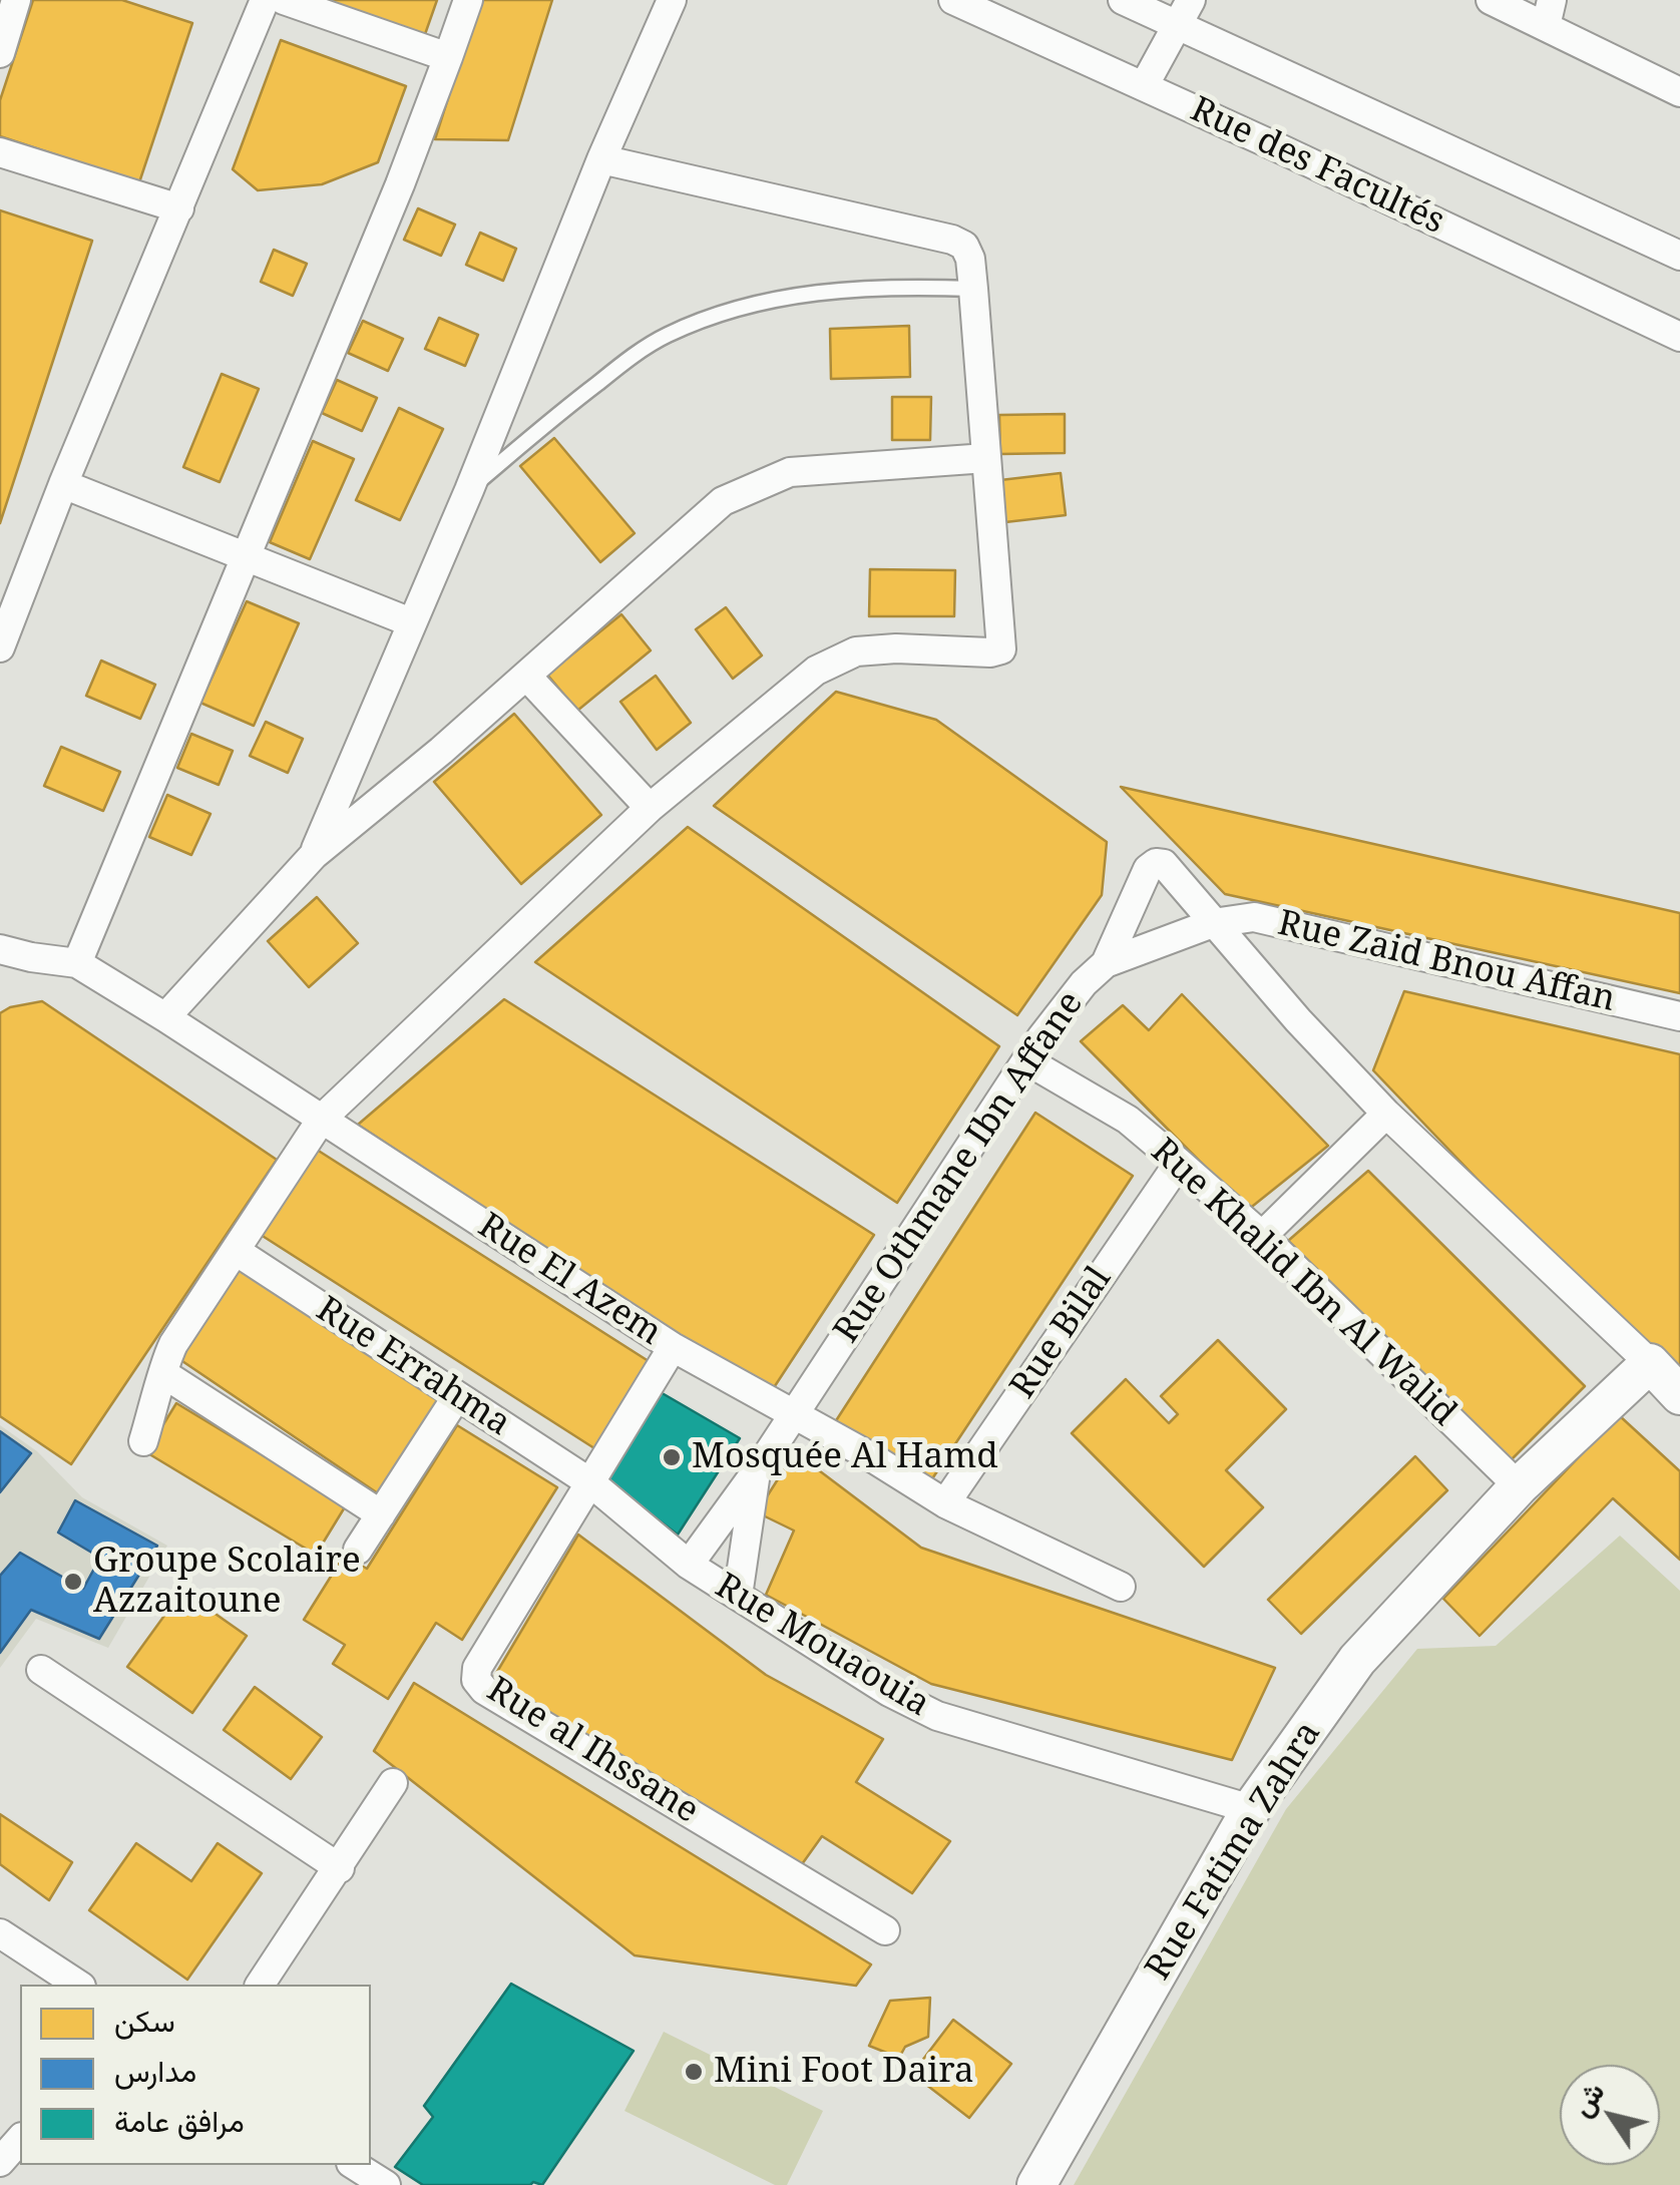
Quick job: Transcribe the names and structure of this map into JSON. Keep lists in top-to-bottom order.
{
  "streets": {
    "street": [
      "Rue des Facultés",
      "Rue Zaid Bnou Affan",
      "Rue Othmane Ibn Affane",
      "Rue El Azem",
      "Rue Khalid Ibn Al Walid",
      "Rue Bilal",
      "Rue Errahma",
      "Rue Mouaouia",
      "Rue al Ihssane",
      "Rue Fatima Zahra"
    ]
  },
  "crossings": [
    ["Rue Zaid Bnou Affan", "Rue Othmane Ibn Affane"],
    ["Rue Othmane Ibn Affane", "Rue El Azem"],
    ["Rue Othmane Ibn Affane", "Rue Khalid Ibn Al Walid"],
    ["Rue Othmane Ibn Affane", "Rue Mouaouia"],
    ["Rue El Azem", "Rue Bilal"],
    ["Rue El Azem", "Rue al Ihssane"],
    ["Rue Khalid Ibn Al Walid", "Rue Bilal"],
    ["Rue Khalid Ibn Al Walid", "Rue Fatima Zahra"],
    ["Rue Errahma", "Rue Mouaouia"],
    ["Rue Errahma", "Rue al Ihssane"],
    ["Rue Mouaouia", "Rue al Ihssane"],
    ["Rue Mouaouia", "Rue Fatima Zahra"]
  ],
  "places": ["Mosquée Al Hamd", "Groupe Scolaire Azzaitoune", "Mini Foot Daira"],
  "legend": ["سكن", "مدارس", "مرافق عامة"],
  "north": "top left"
}
